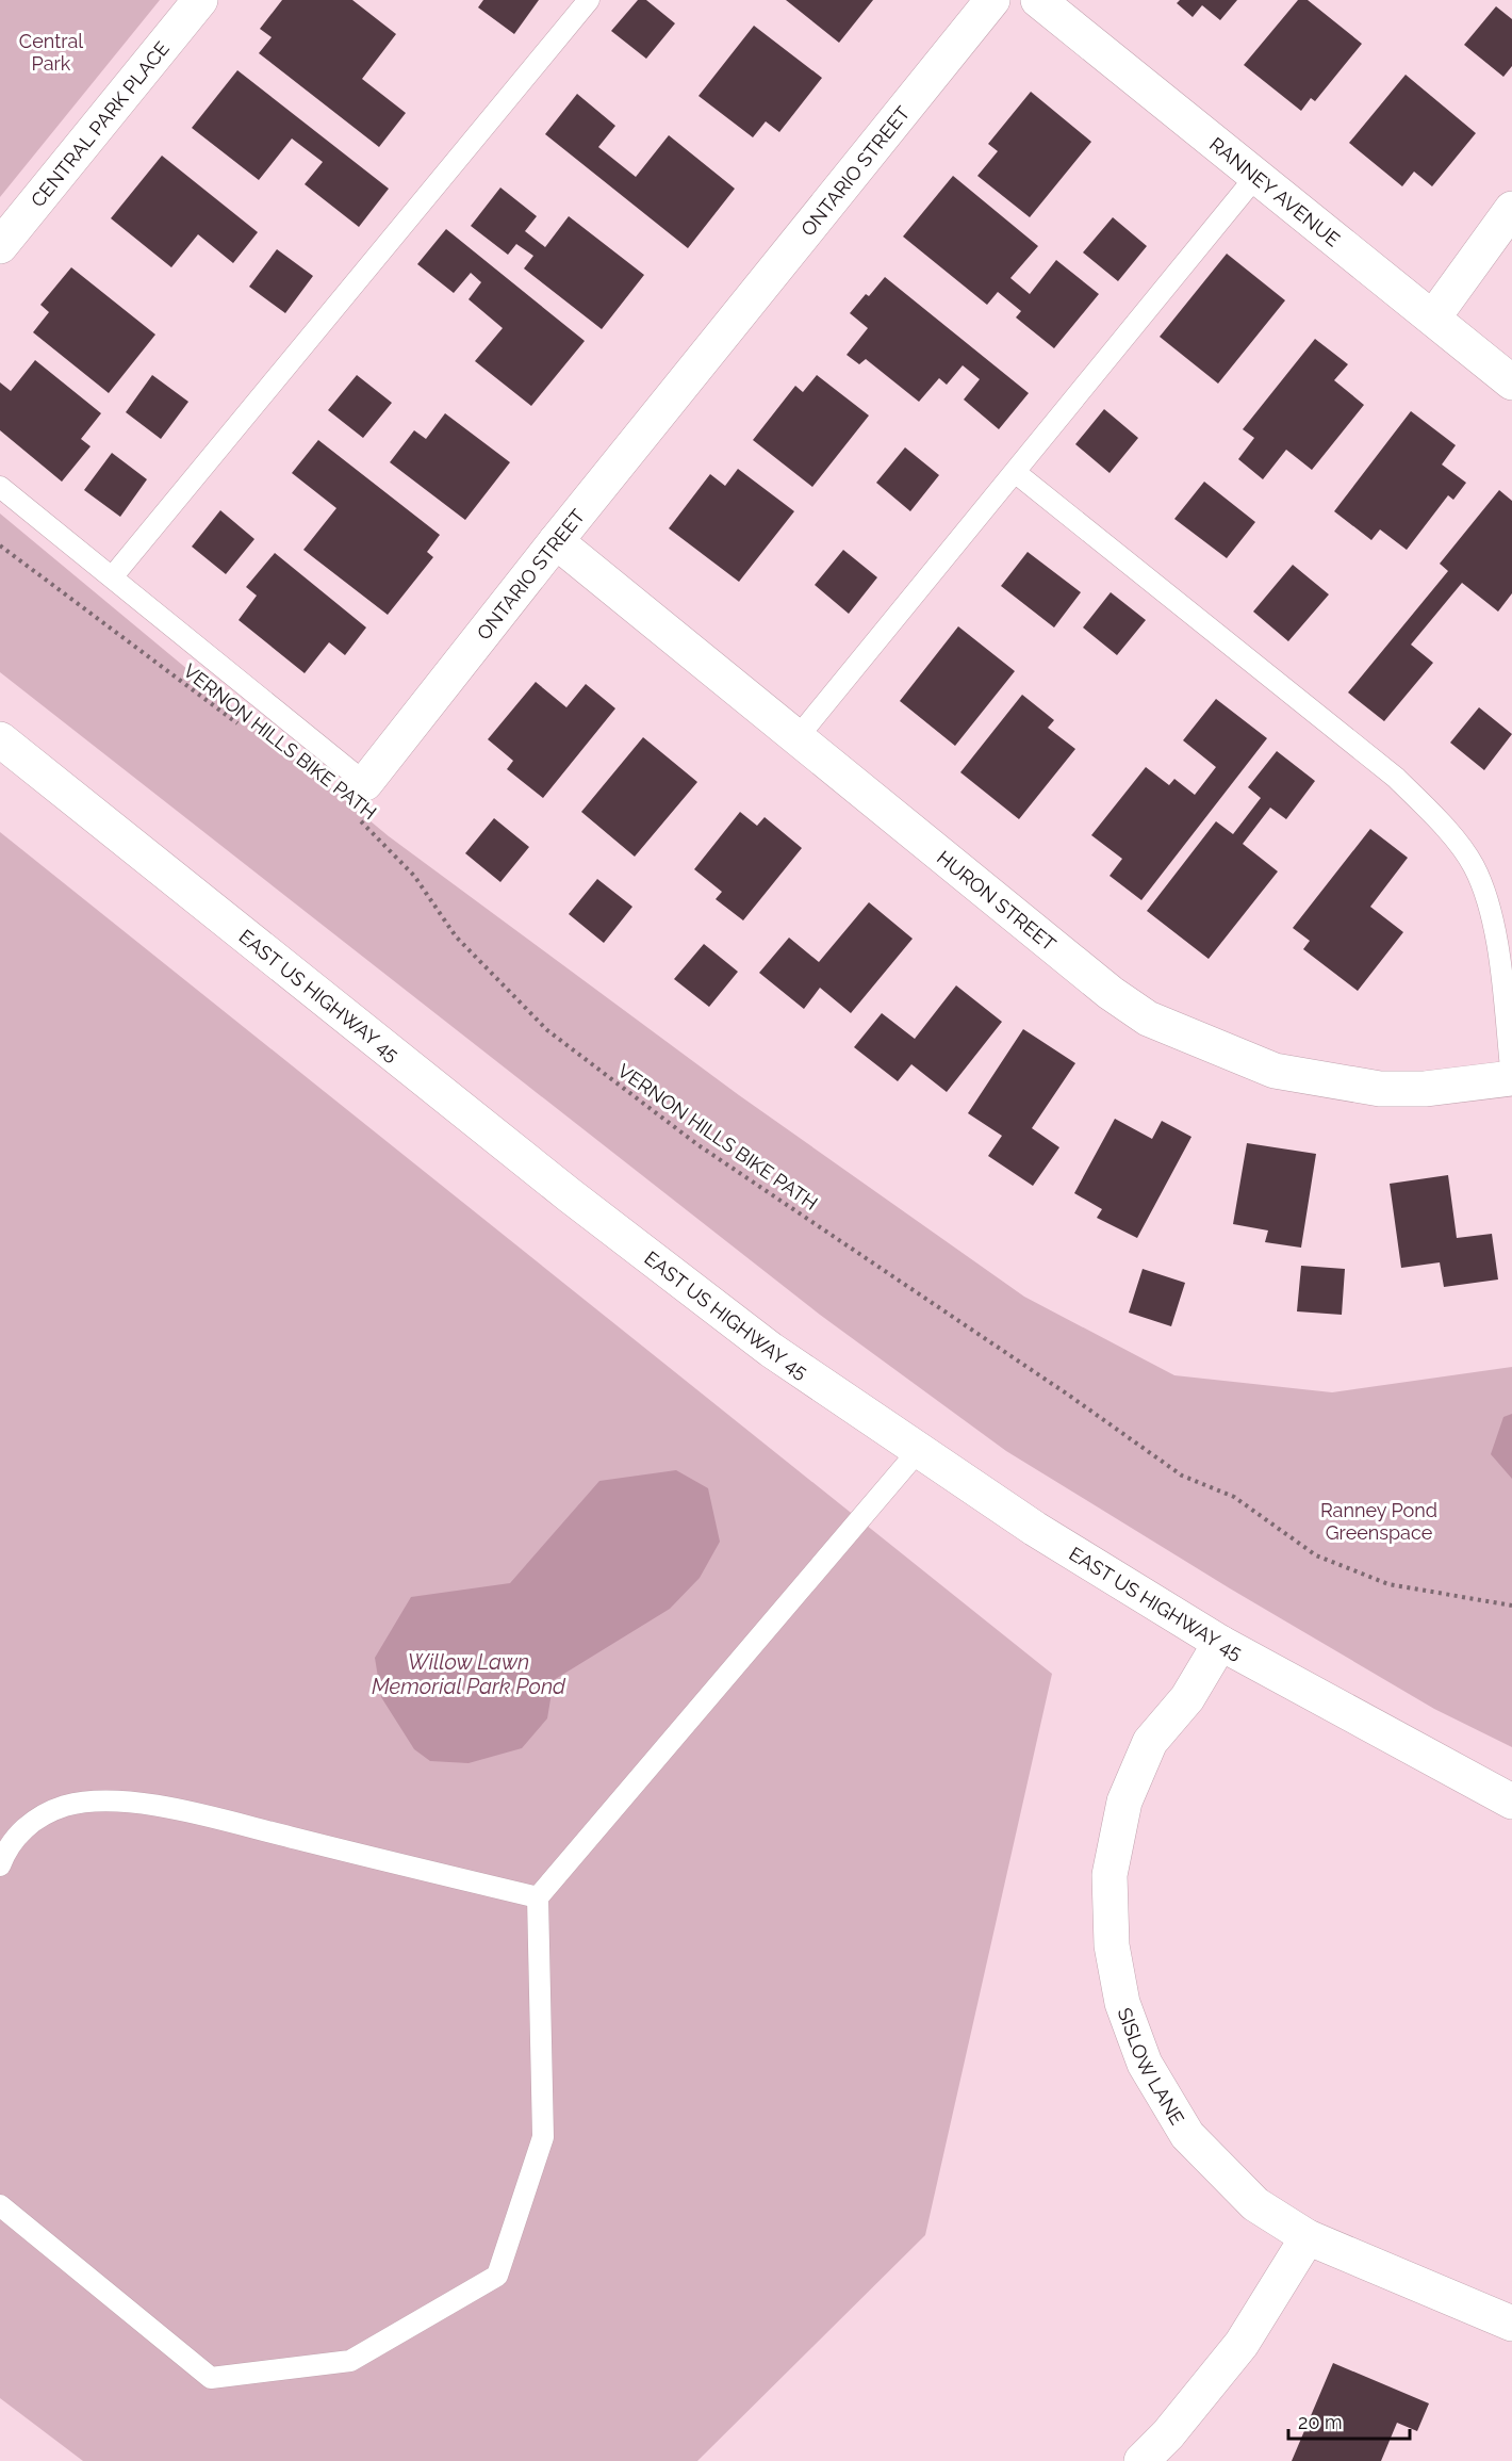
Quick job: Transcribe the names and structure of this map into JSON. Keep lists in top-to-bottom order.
{
  "streets": {
    "street": [
      "CENTRAL PARK PLACE",
      "ONTARIO STREET",
      "RANNEY AVENUE",
      "HURON STREET",
      "EAST US HIGHWAY 45",
      "SISLOW LANE"
    ],
    "path": ["VERNON HILLS BIKE PATH"]
  },
  "crossings": [
    ["ONTARIO STREET", "HURON STREET"],
    ["EAST US HIGHWAY 45", "SISLOW LANE"]
  ],
  "water": ["Willow Lawn Memorial Park Pond"],
  "parks": ["Central Park", "Ranney Pond Greenspace"],
  "scale_bar": "20 m"
}
